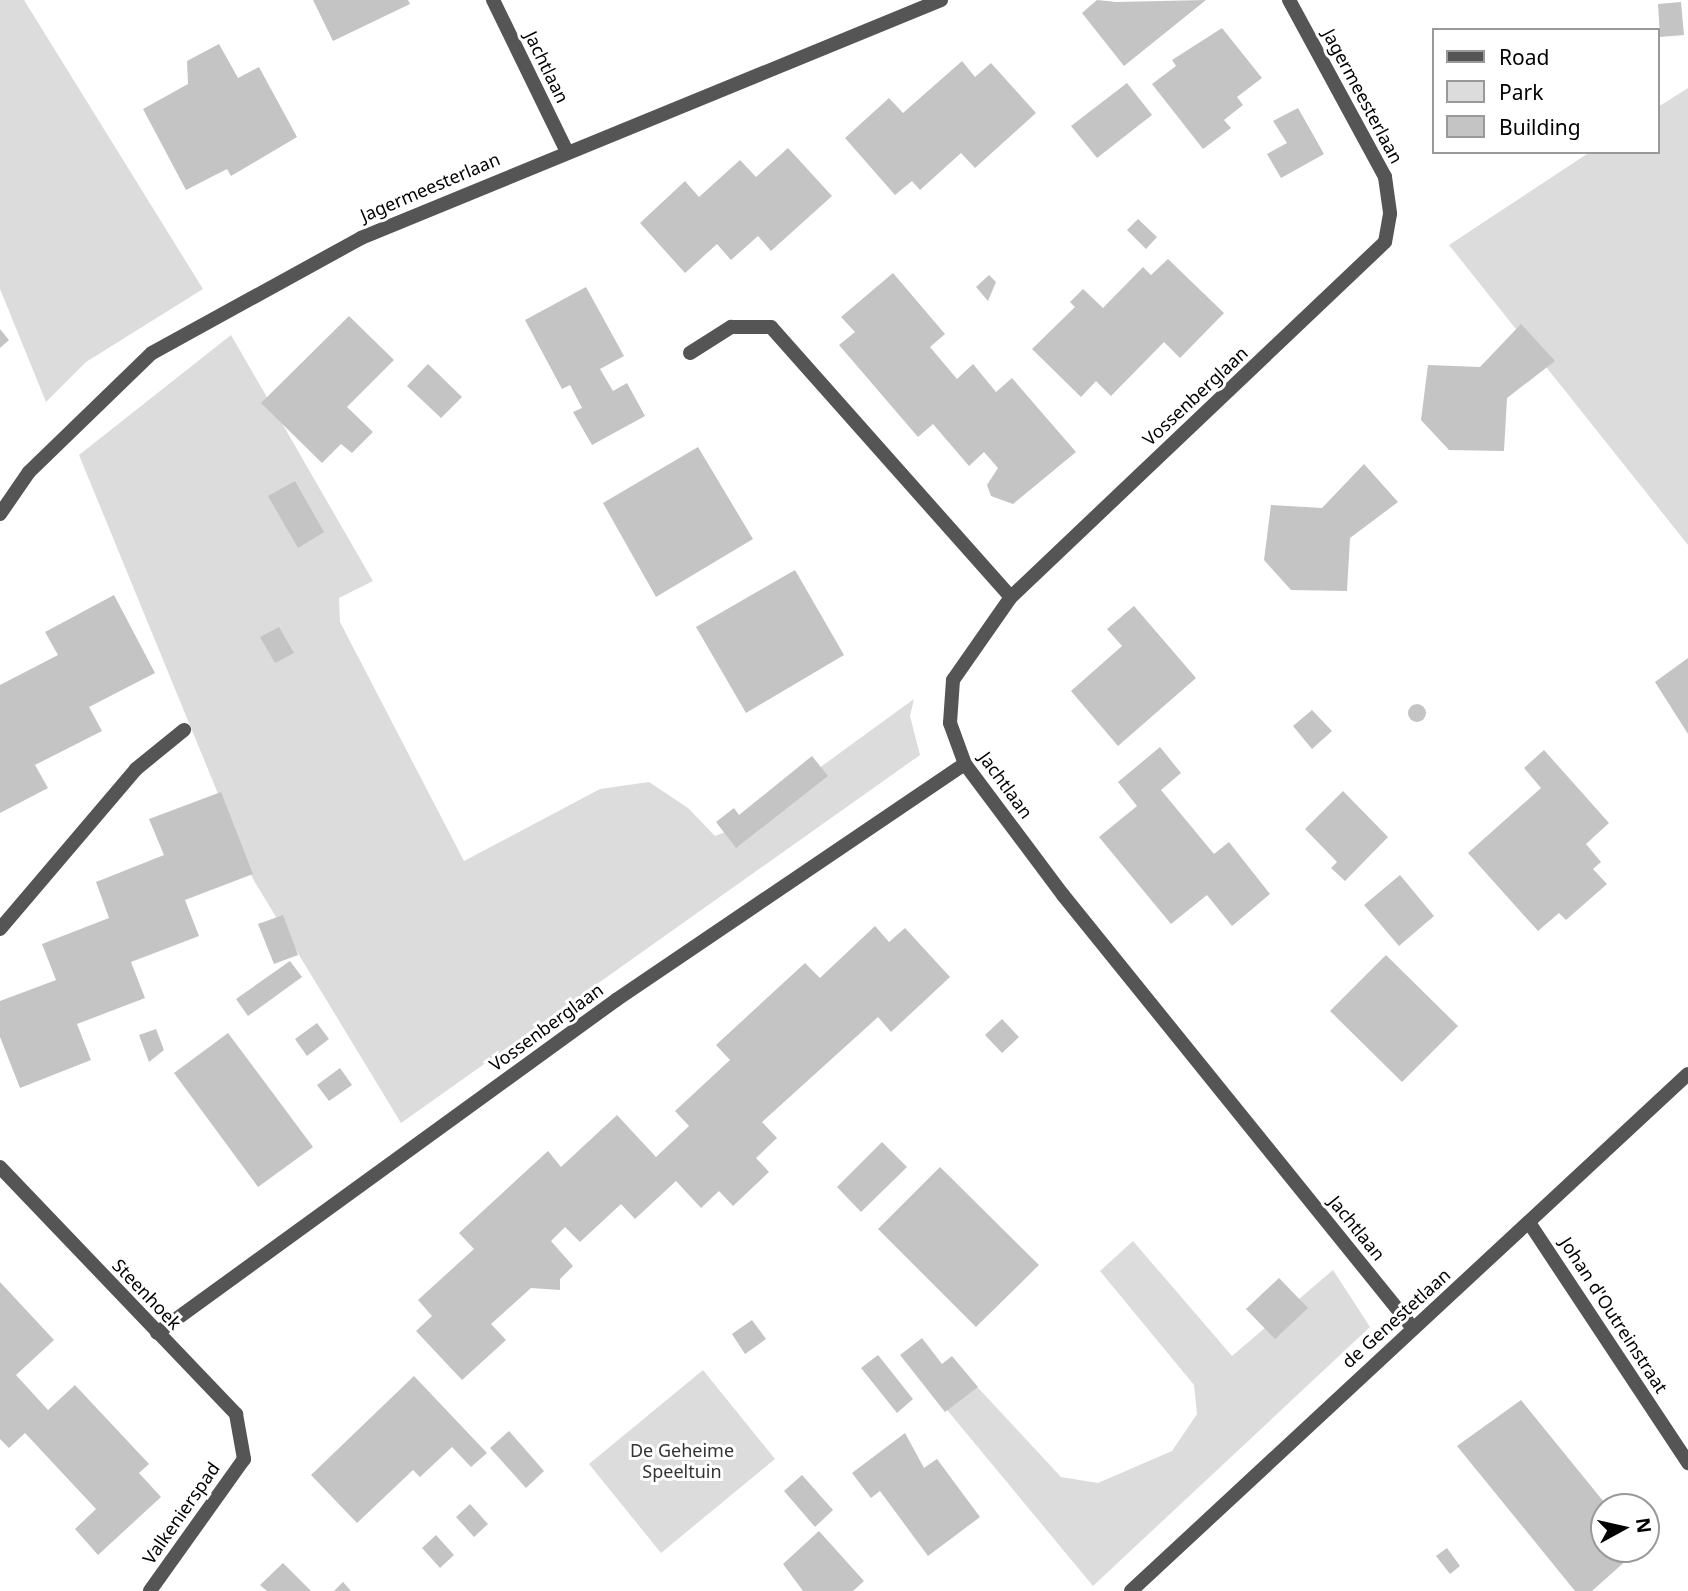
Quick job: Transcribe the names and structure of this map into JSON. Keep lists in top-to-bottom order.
{
  "streets": {
    "street": [
      "Jachtlaan",
      "Jagermeesterlaan",
      "Vossenberglaan",
      "Steenhoek",
      "Johan d'Outreinstraat",
      "de Genestetlaan",
      "Valkenierspad"
    ]
  },
  "crossings": [
    ["Jachtlaan", "Jagermeesterlaan"],
    ["Jachtlaan", "Vossenberglaan"],
    ["Jachtlaan", "de Genestetlaan"],
    ["Jagermeesterlaan", "Vossenberglaan"],
    ["Vossenberglaan", "Steenhoek"],
    ["Steenhoek", "Valkenierspad"],
    ["Johan d'Outreinstraat", "de Genestetlaan"]
  ],
  "parks": ["De Geheime Speeltuin"],
  "legend": ["Road", "Park", "Building"],
  "north": "right"
}
